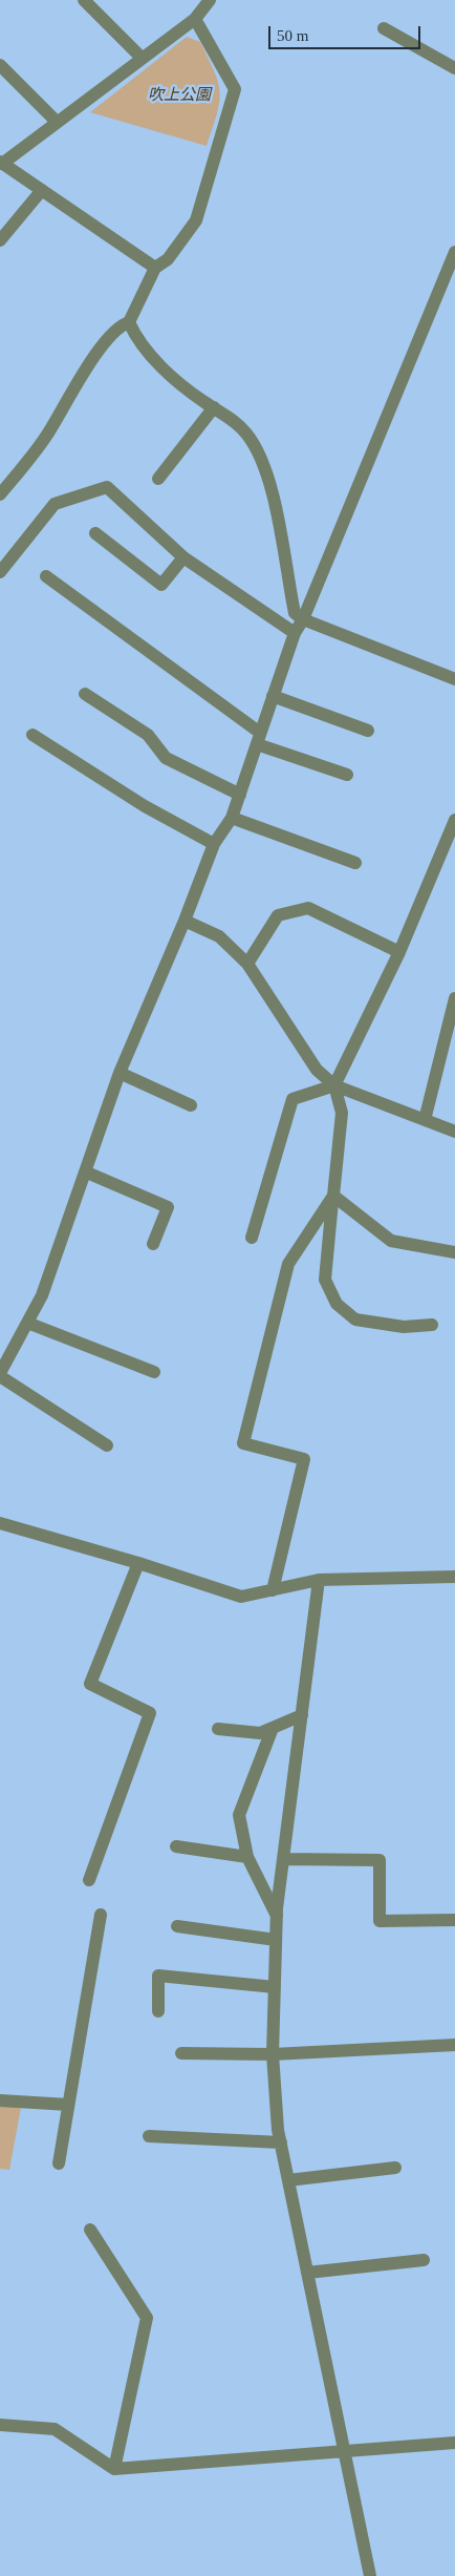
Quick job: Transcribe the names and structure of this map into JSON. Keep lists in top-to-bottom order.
{
  "parks": ["吹上公園"],
  "scale_bar": "50 m"
}
